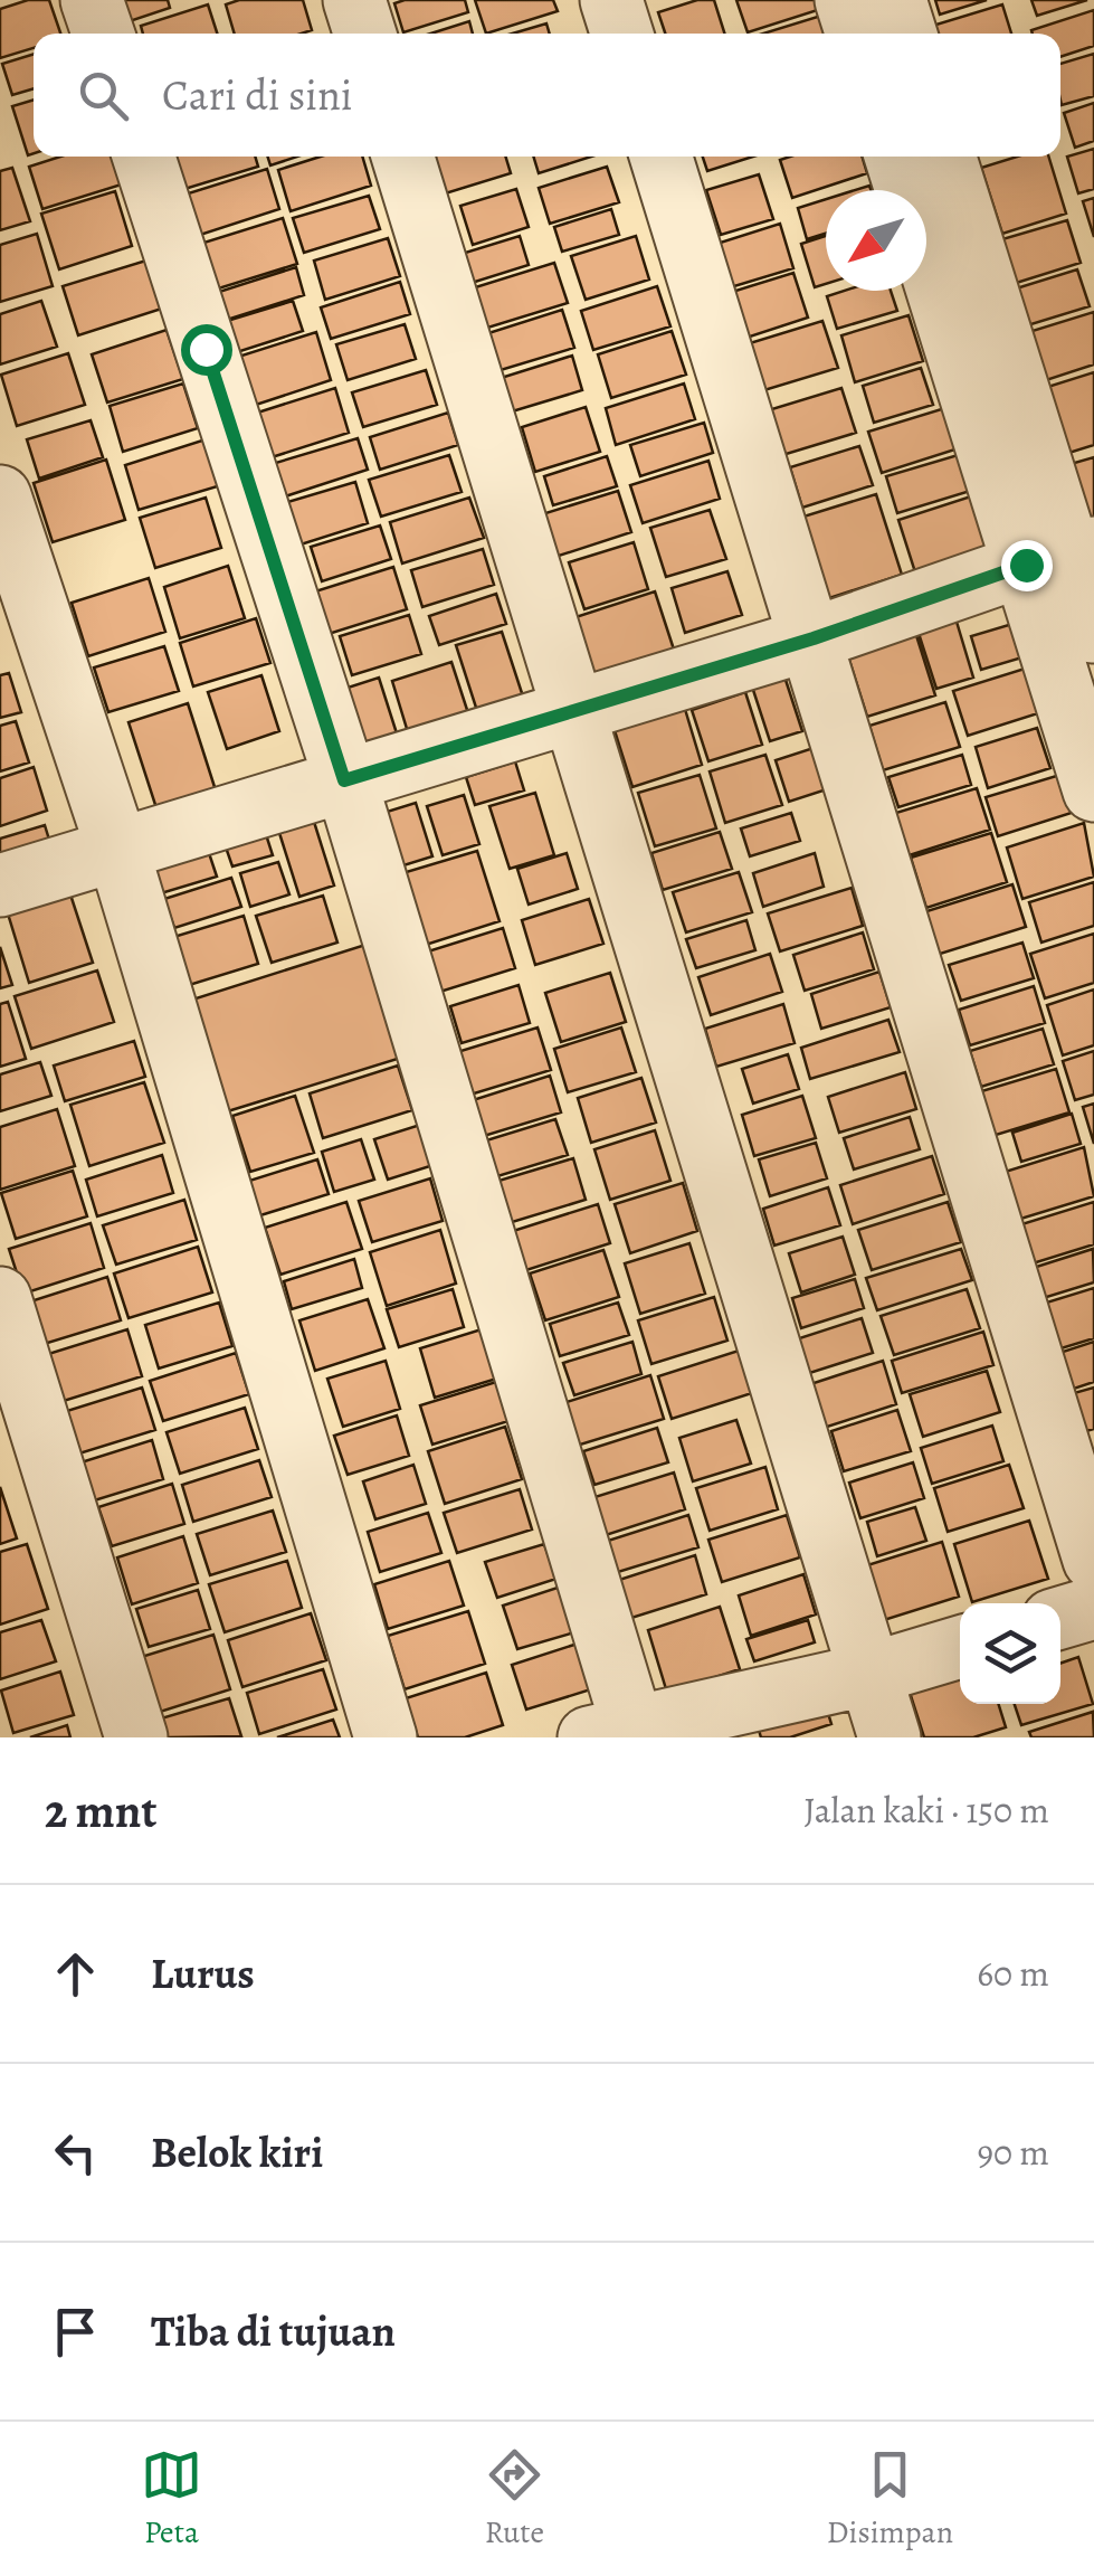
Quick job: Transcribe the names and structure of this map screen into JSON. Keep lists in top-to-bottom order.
{
  "north": "bottom left",
  "page": {
    "search": "Cari di sini",
    "heading": ["2 mnt", "Jalan kaki · 150 m"],
    "list": [
      ["Lurus", "60 m"],
      ["Belok kiri", "90 m"],
      "Tiba di tujuan"
    ],
    "nav": ["Peta", "Rute", "Disimpan"]
  }
}
